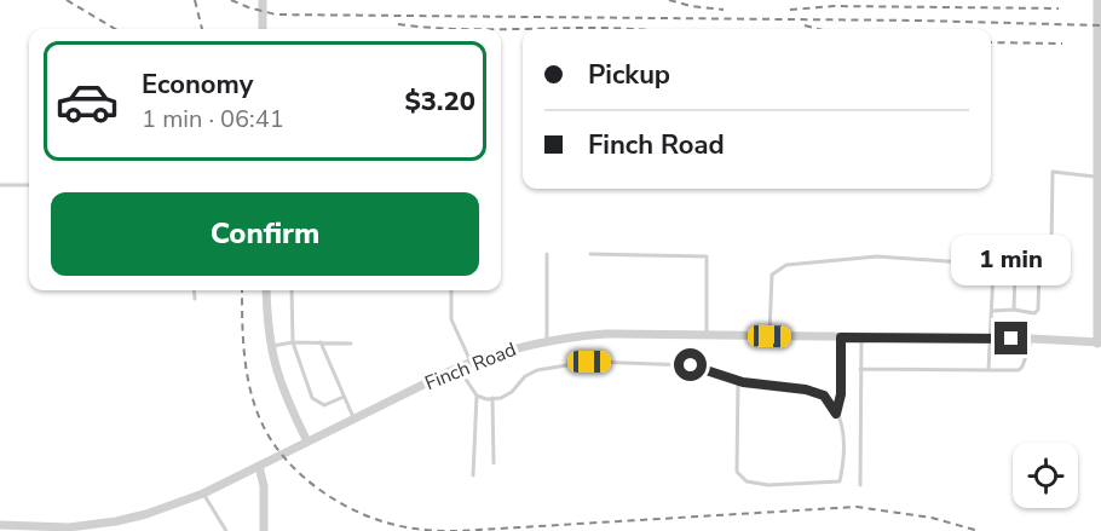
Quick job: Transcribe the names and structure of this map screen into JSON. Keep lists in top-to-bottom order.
{
  "streets": {
    "street": ["Finch Road"]
  },
  "page": {
    "banner": ["Pickup", "Finch Road"],
    "list": [
      {
        "name": "Economy",
        "note": "1 min · 06:41",
        "value": "$3.20"
      }
    ],
    "buttons": "Confirm",
    "bubble": "1 min"
  }
}
